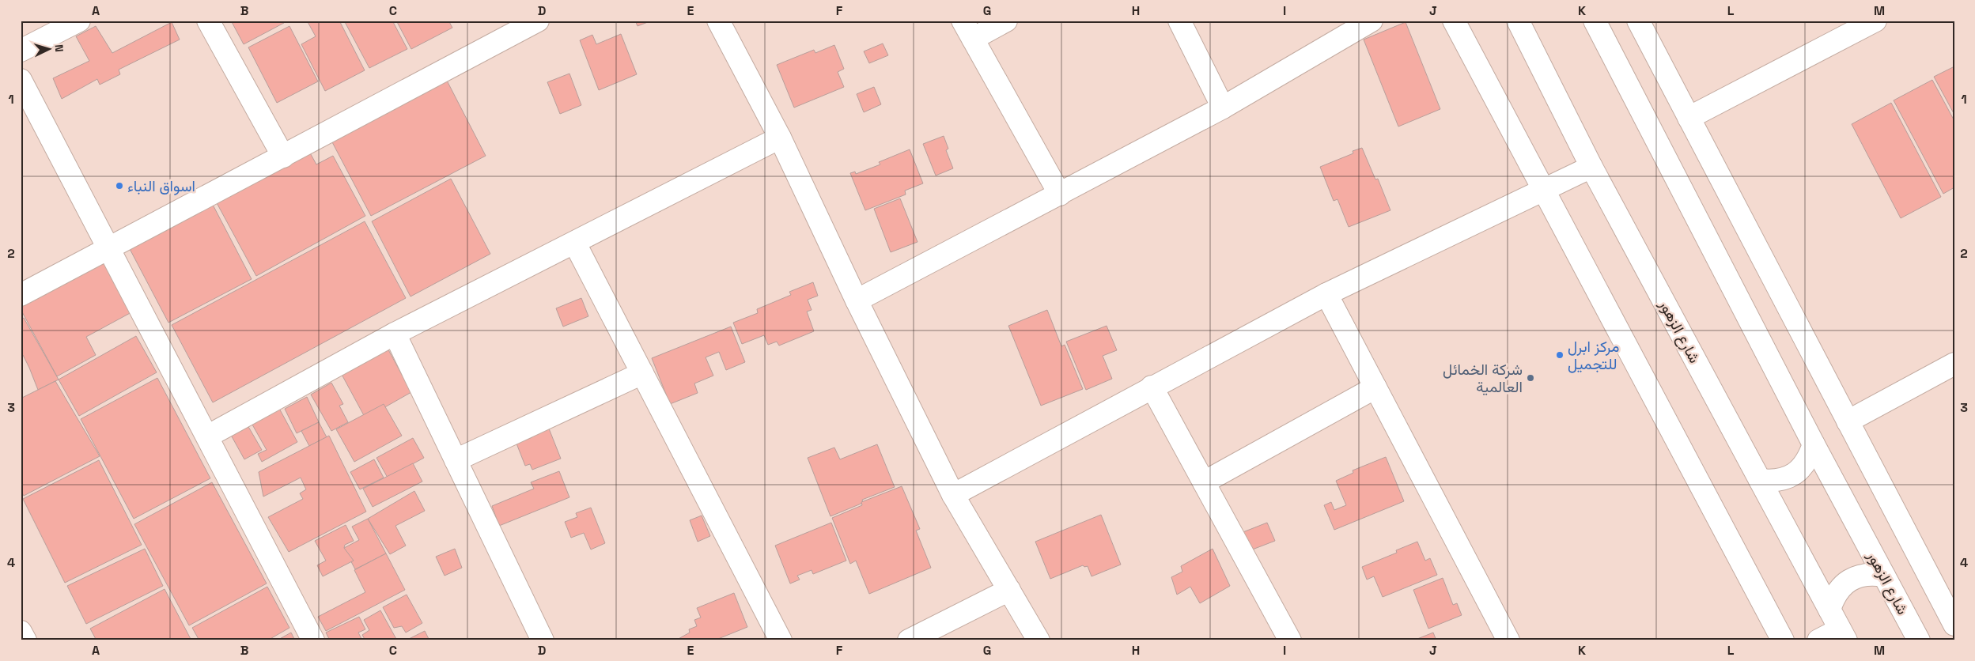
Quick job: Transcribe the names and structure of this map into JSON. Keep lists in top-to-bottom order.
{
  "streets": {
    "street": ["شارع الزهور"]
  },
  "places": ["اسواق النباء", "مركز ابرل للتجميل", "شركة الخمائل العالمية"],
  "north": "right",
  "grid": {
    "columns": [
      "A",
      "B",
      "C",
      "D",
      "E",
      "F",
      "G",
      "H",
      "I",
      "J",
      "K",
      "L",
      "M"
    ],
    "rows": [
      "1",
      "2",
      "3",
      "4"
    ]
  }
}
